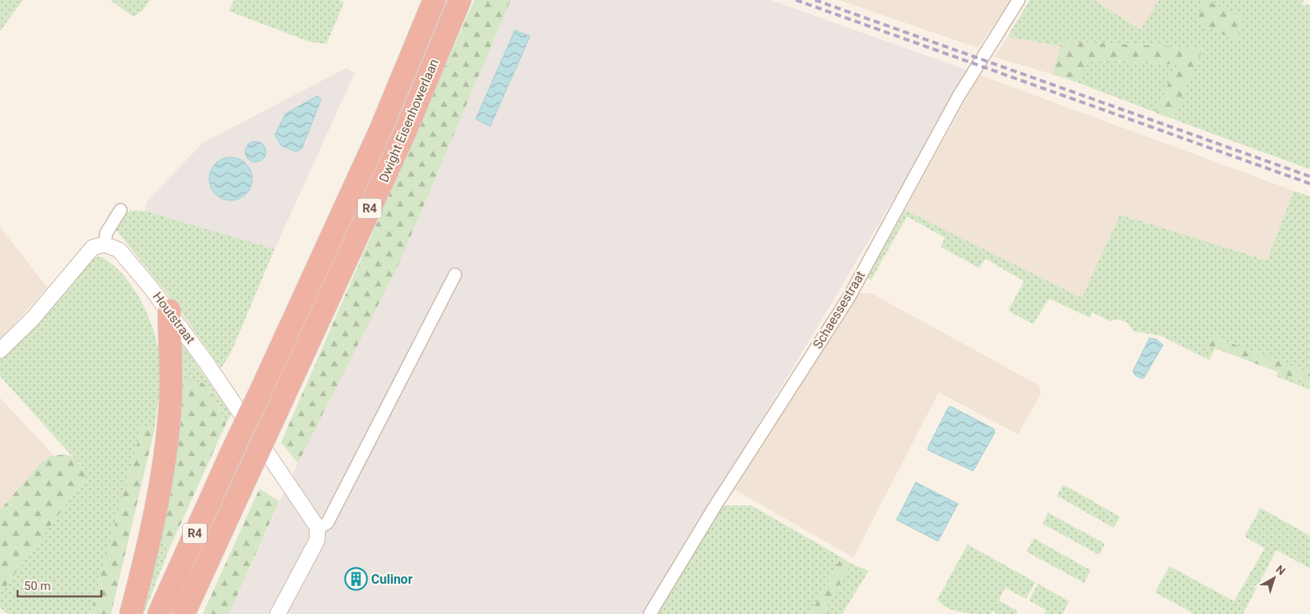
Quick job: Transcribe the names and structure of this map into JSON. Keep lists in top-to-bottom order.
{
  "streets": {
    "highway": ["Dwight Eisenhowerlaan", "R4"],
    "street": ["Schaessestraat", "Houtstraat"]
  },
  "places": {
    "building": ["Culinor"]
  },
  "scale_bar": "50 m",
  "north": "top right"
}
